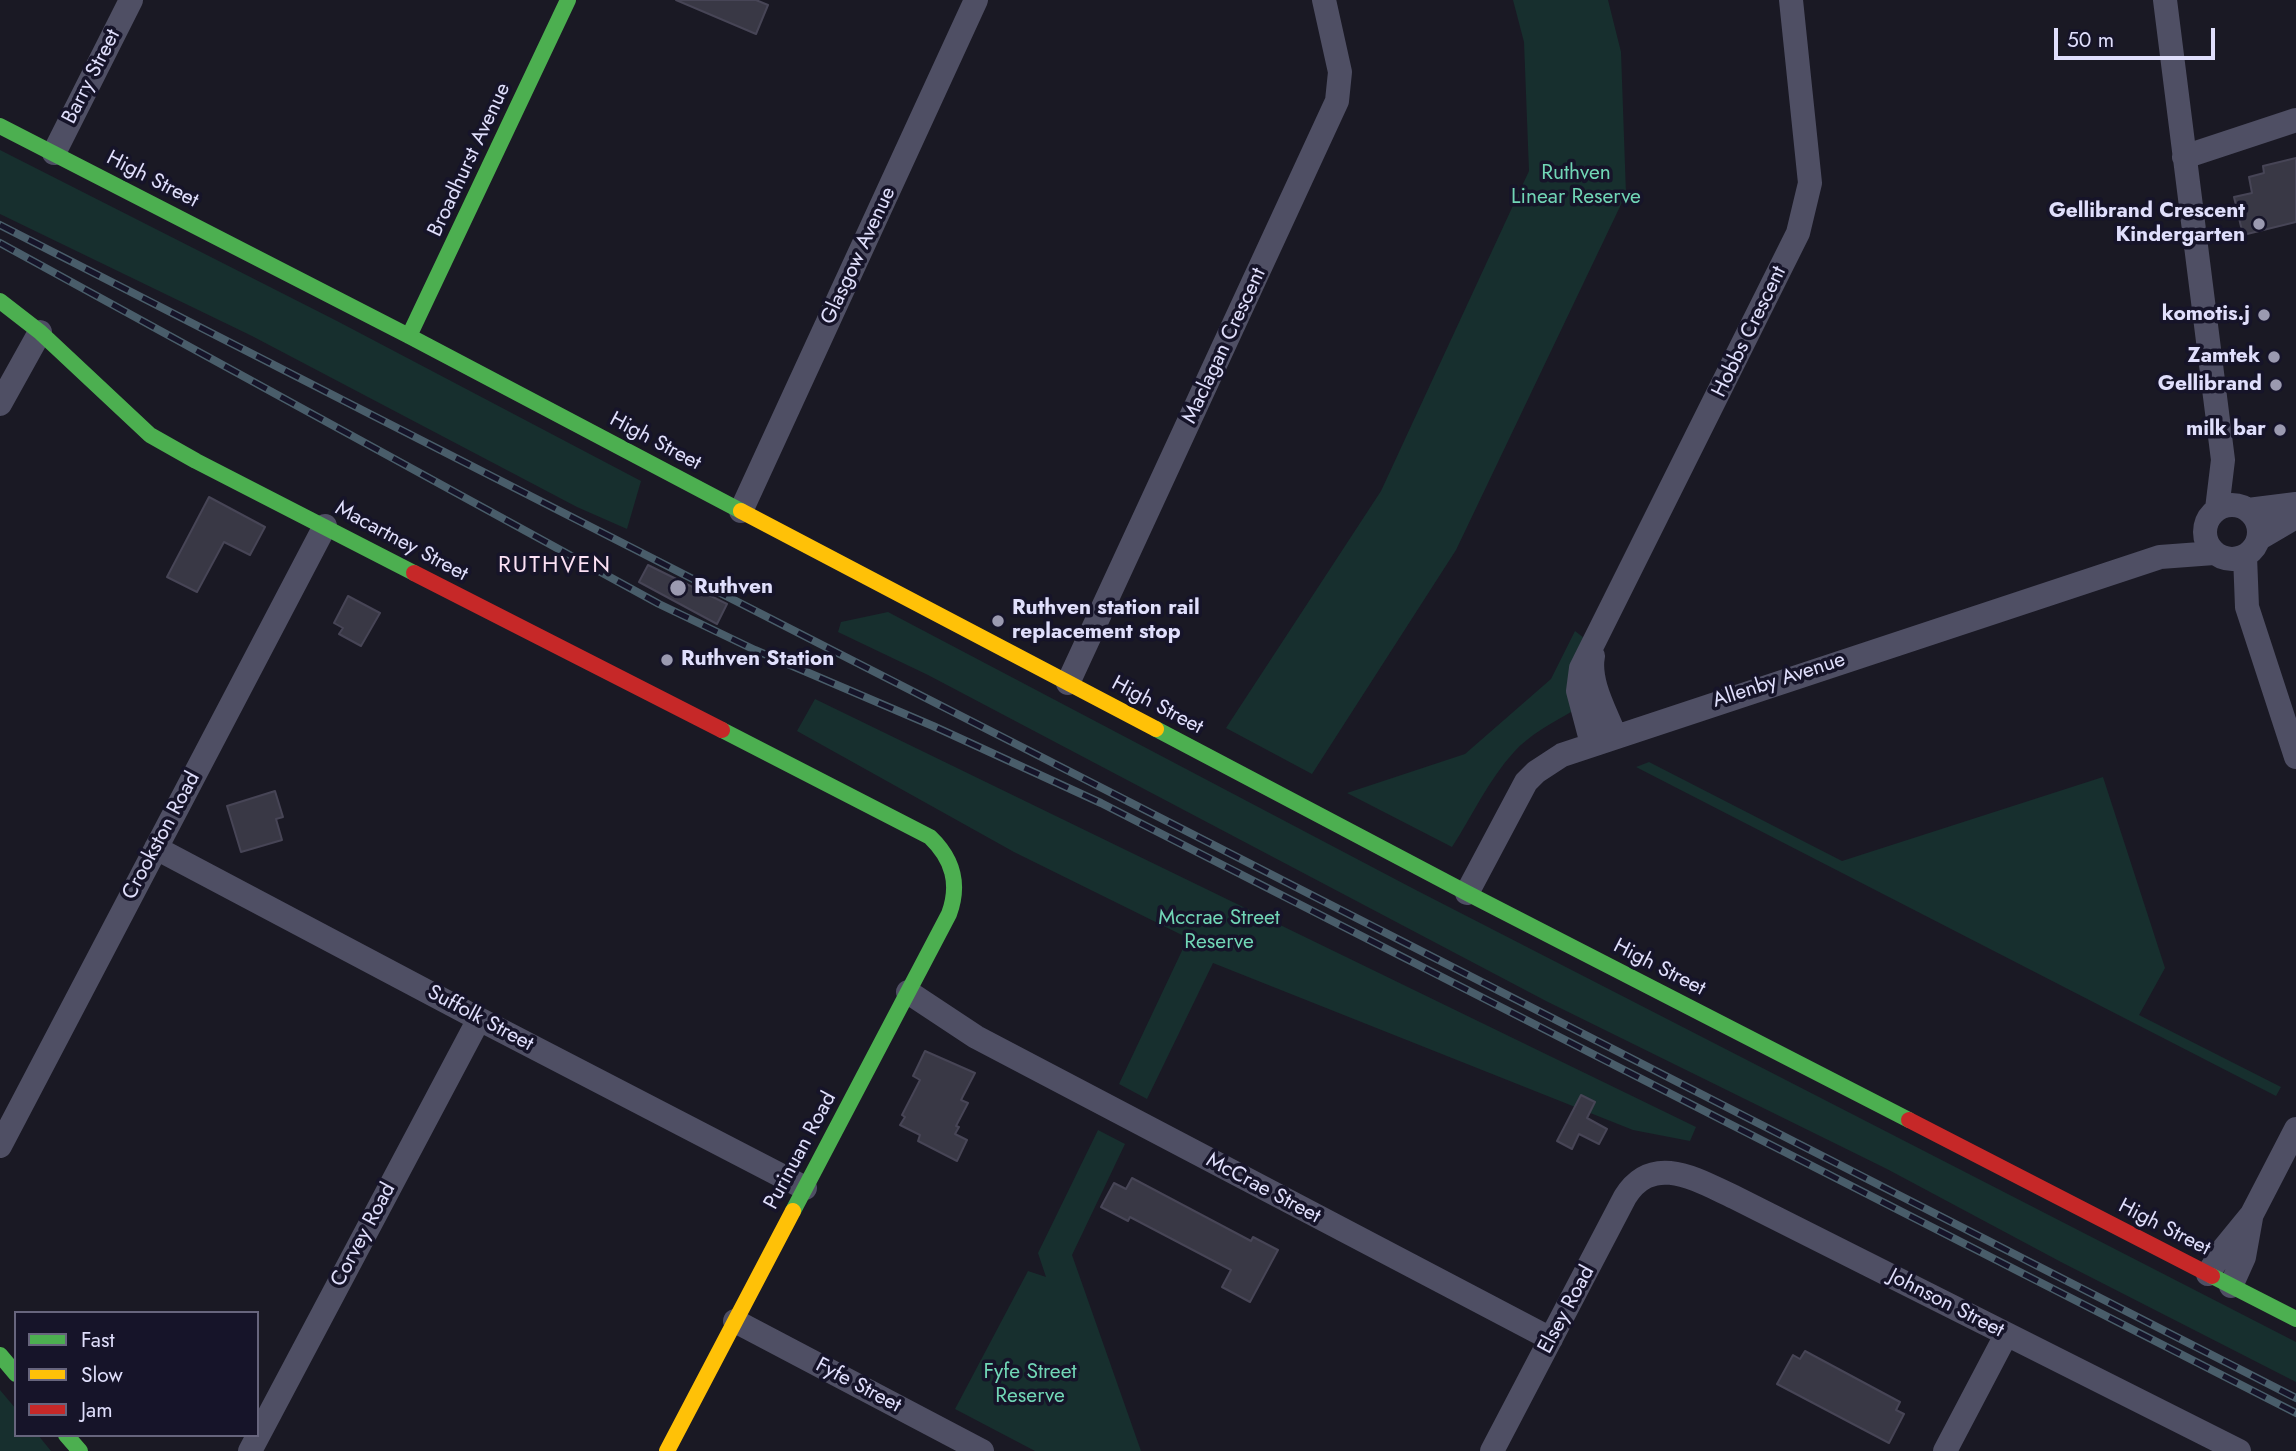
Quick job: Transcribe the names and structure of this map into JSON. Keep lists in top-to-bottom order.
{
  "streets": {
    "main road": [
      "Broadhurst Avenue",
      "High Street",
      "Macartney Street",
      "Purinuan Road"
    ],
    "street": [
      "Barry Street",
      "Glasgow Avenue",
      "Hobbs Crescent",
      "Maclagan Crescent",
      "Allenby Avenue",
      "Crookston Road",
      "Suffolk Street",
      "McCrae Street",
      "Corvey Road",
      "Johnson Street",
      "Elsey Road",
      "Fyfe Street"
    ]
  },
  "crossings": [
    ["Barry Street", "High Street"],
    ["Broadhurst Avenue", "High Street"],
    ["High Street", "Glasgow Avenue"],
    ["High Street", "Maclagan Crescent"],
    ["High Street", "Allenby Avenue"],
    ["Hobbs Crescent", "Allenby Avenue"],
    ["Macartney Street", "Crookston Road"],
    ["Macartney Street", "Purinuan Road"],
    ["Crookston Road", "Suffolk Street"],
    ["Suffolk Street", "Purinuan Road"],
    ["Suffolk Street", "Corvey Road"],
    ["Purinuan Road", "McCrae Street"],
    ["Purinuan Road", "Fyfe Street"],
    ["McCrae Street", "Elsey Road"],
    ["Johnson Street", "Elsey Road"]
  ],
  "districts": ["RUTHVEN"],
  "parks": ["Ruthven Linear Reserve", "Mccrae Street Reserve", "Fyfe Street Reserve"],
  "places": [
    "Gellibrand Crescent Kindergarten",
    "komotis.j",
    "Zamtek",
    "Gellibrand",
    "milk bar",
    "Ruthven",
    "Ruthven station rail replacement stop",
    "Ruthven Station"
  ],
  "legend": ["Fast", "Slow", "Jam"],
  "scale_bar": "50 m"
}
